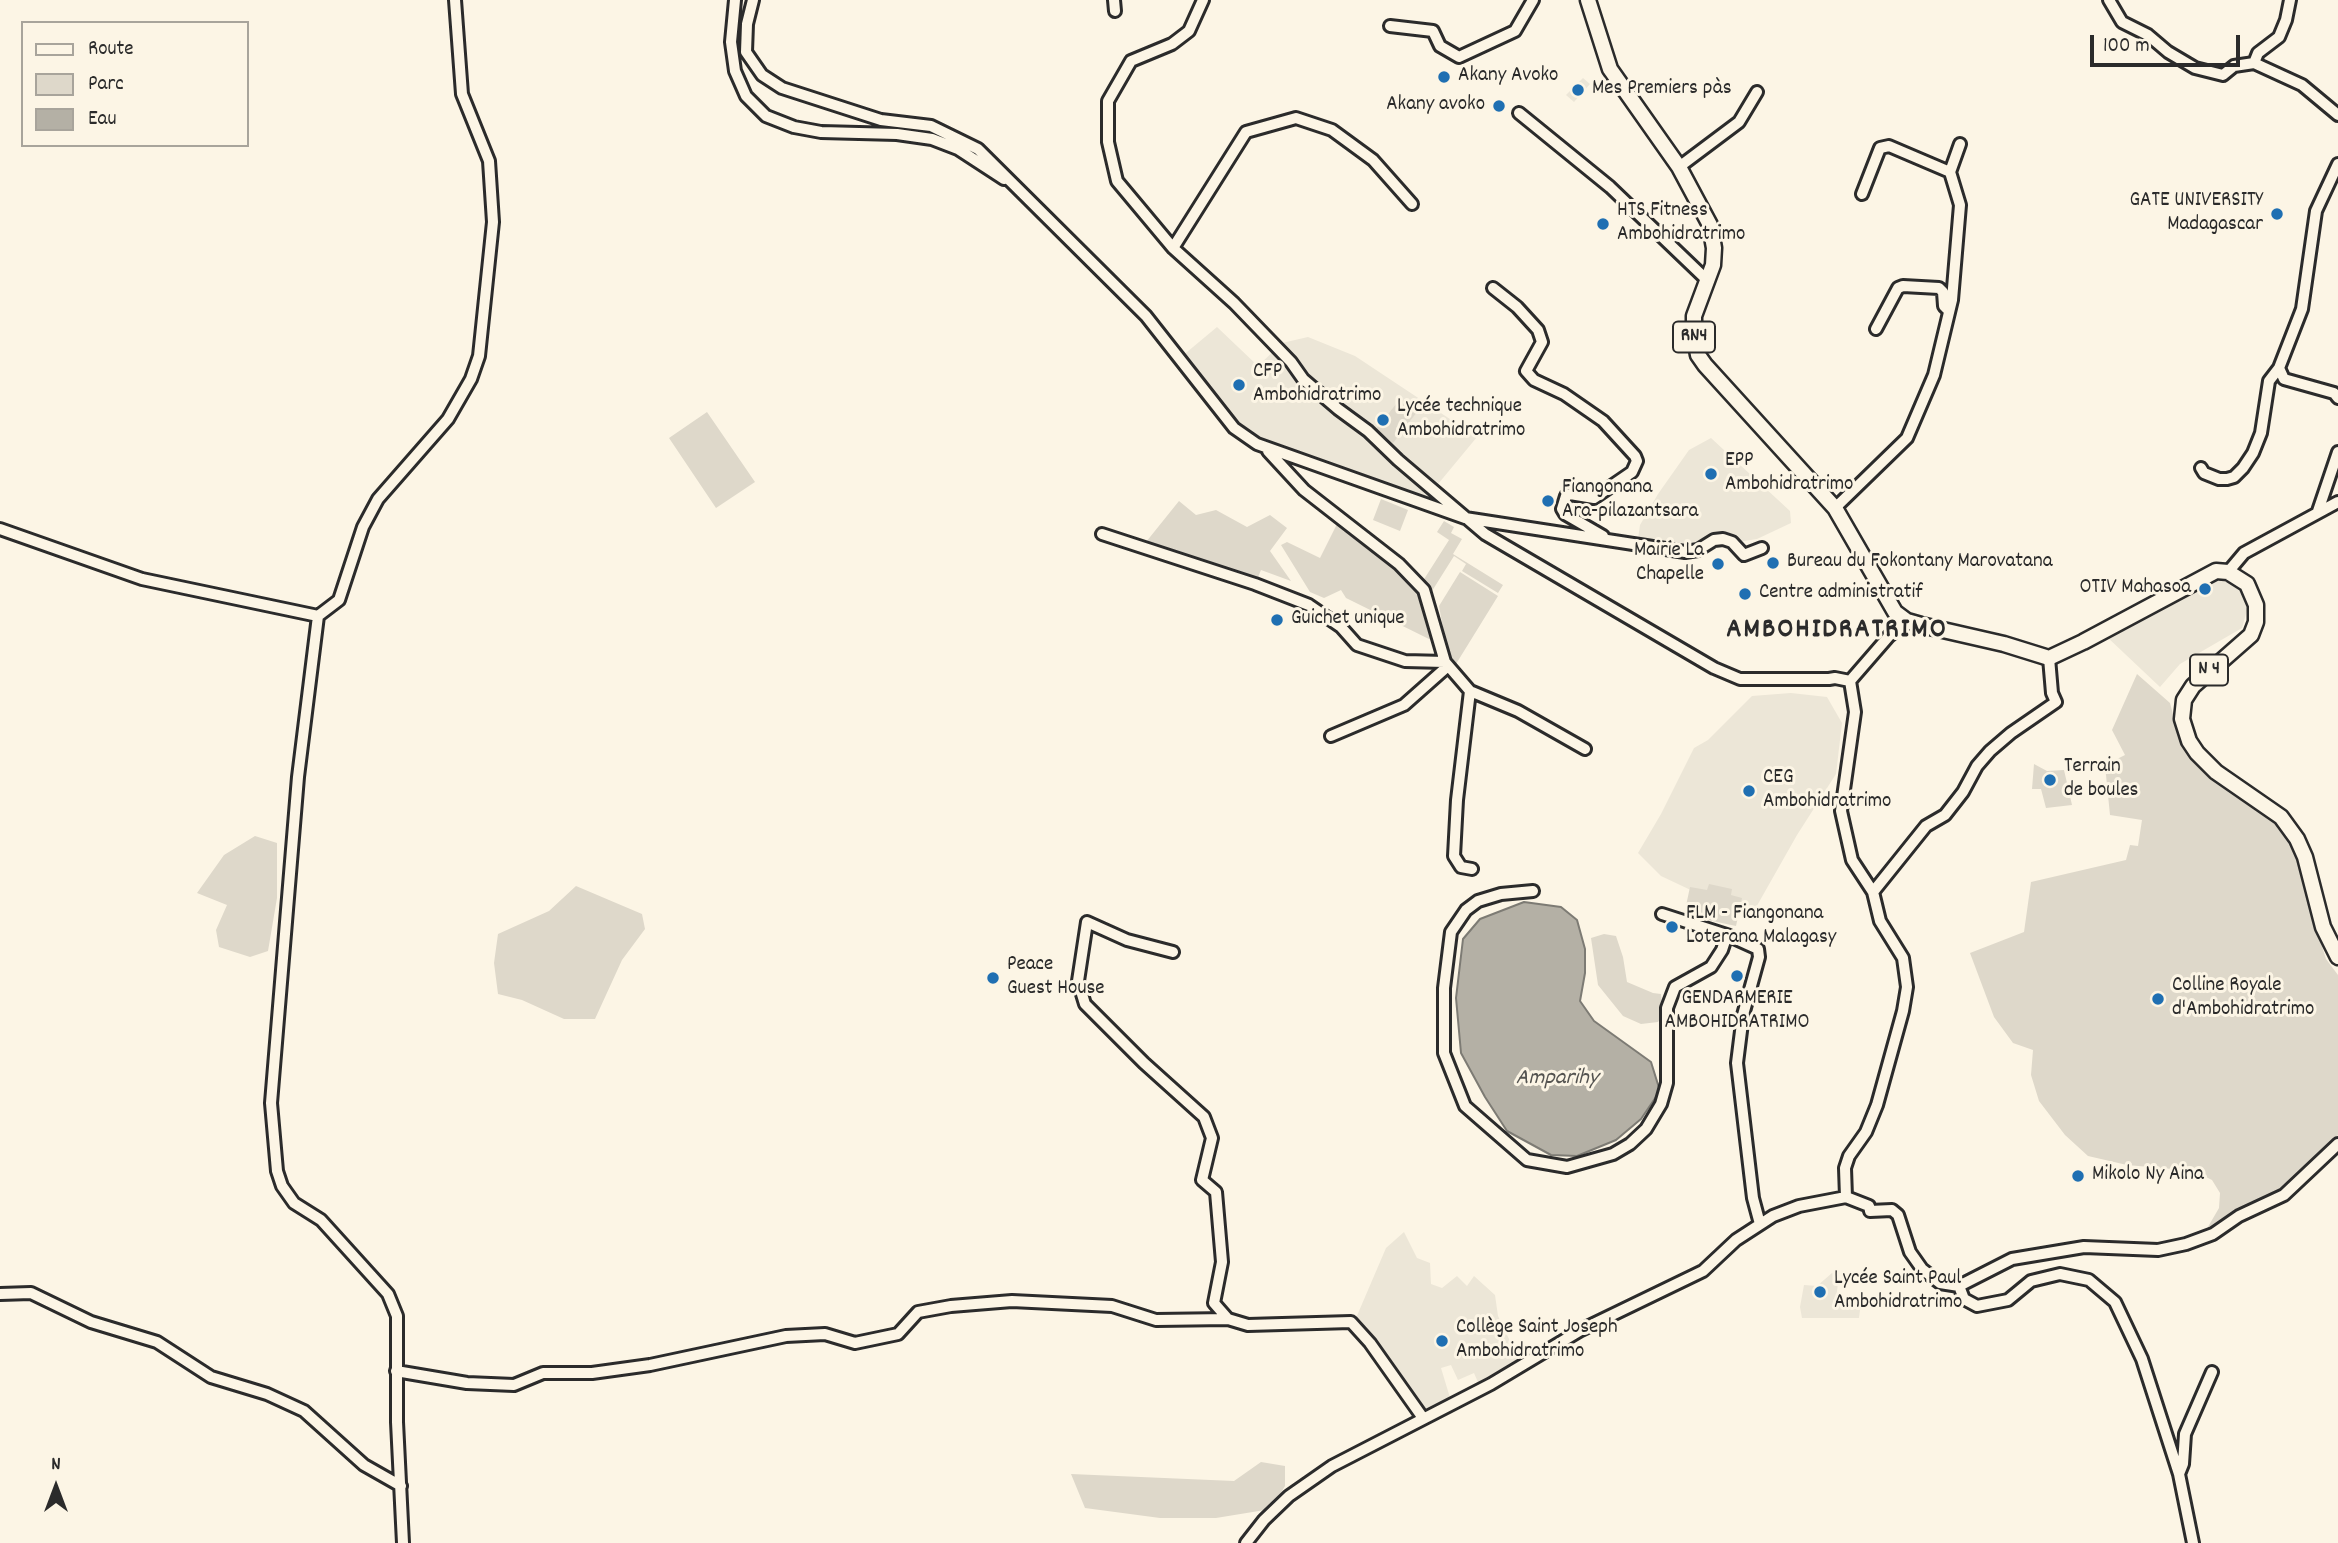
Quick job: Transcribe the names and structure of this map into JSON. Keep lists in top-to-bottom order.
{
  "streets": {
    "main road": ["RN4", "N 4"]
  },
  "districts": ["AMBOHIDRATRIMO"],
  "water": ["Amparihy"],
  "places": [
    "Akany Avoko",
    "Mes Premiers pàs",
    "Akany avoko",
    "GATE UNIVERSITY Madagascar",
    "HTS Fitness Ambohidratrimo",
    "CFP Ambohidratrimo",
    "Lycée technique Ambohidratrimo",
    "EPP Ambohidratrimo",
    "Fiangonana Ara-pilazantsara",
    "Bureau du Fokontany Marovatana",
    "Mairie La Chapelle",
    "OTIV Mahasoa",
    "Centre administratif",
    "Guichet unique",
    "Terrain de boules",
    "CEG Ambohidratrimo",
    "FLM - Fiangonana Loterana Malagasy",
    "GENDARMERIE AMBOHIDRATRIMO",
    "Peace Guest House",
    "Colline Royale d'Ambohidratrimo",
    "Mikolo Ny Aina",
    "Lycée Saint Paul Ambohidratrimo",
    "Collège Saint Joseph Ambohidratrimo"
  ],
  "legend": ["Route", "Parc", "Eau"],
  "scale_bar": "100 m",
  "north": "top"
}
